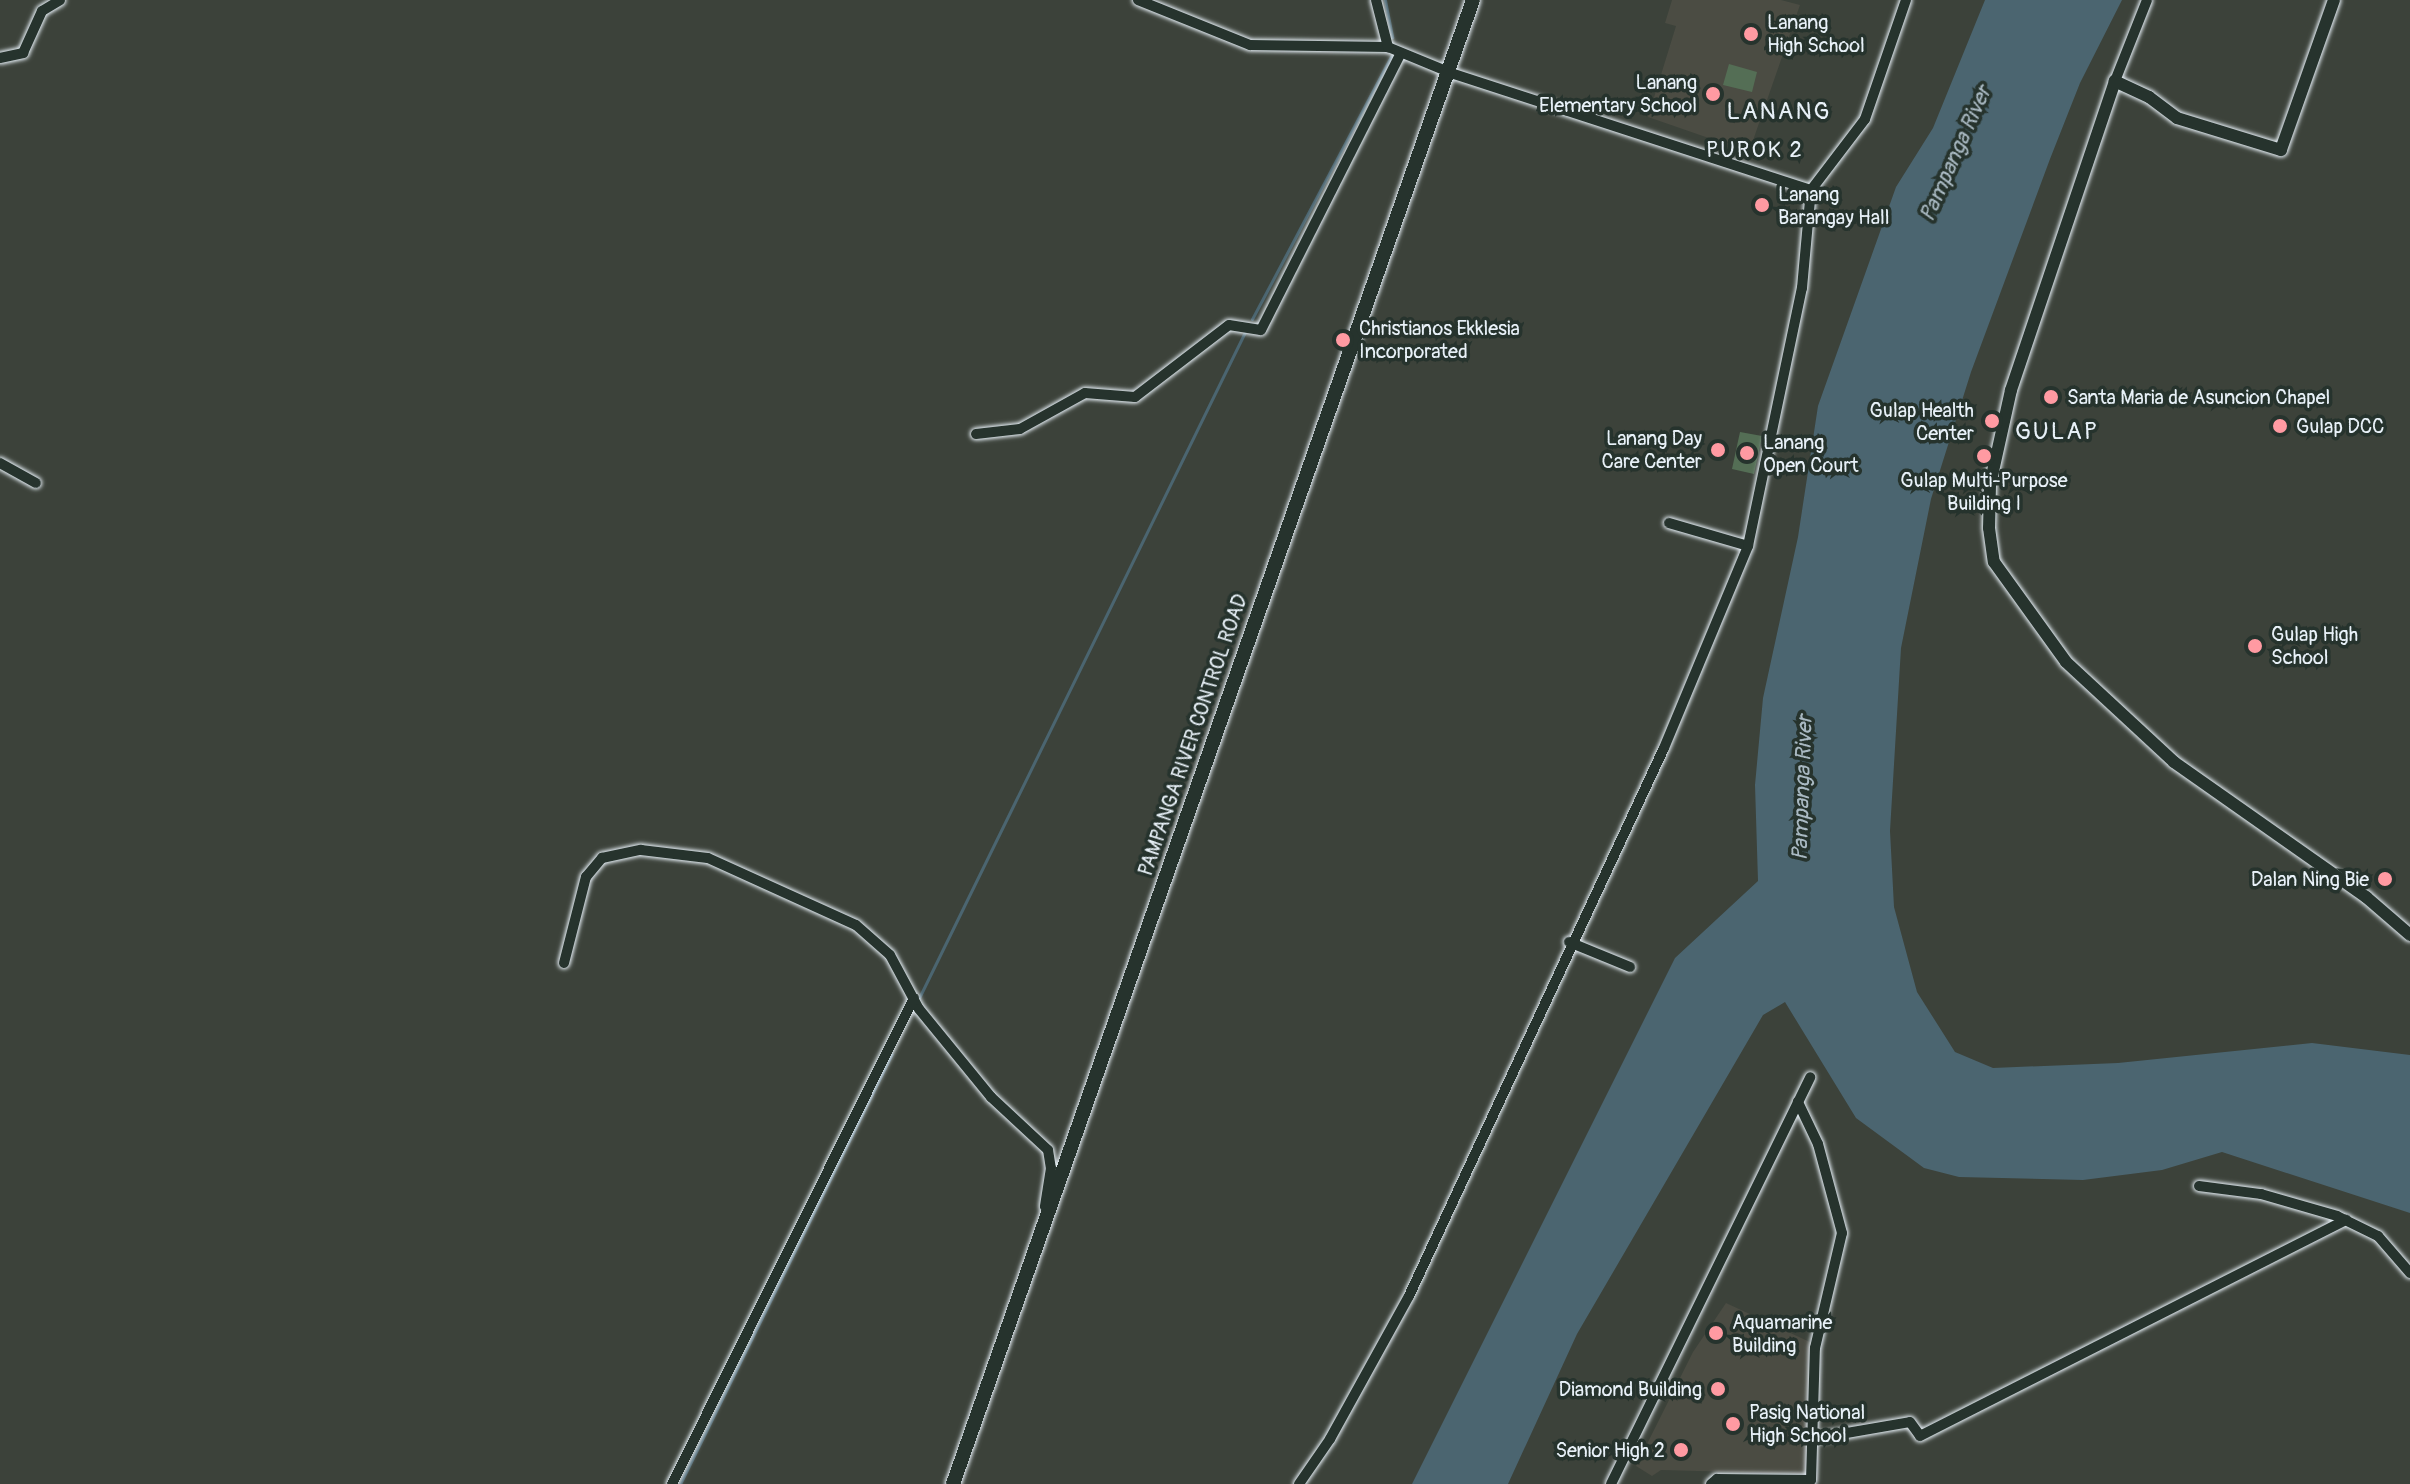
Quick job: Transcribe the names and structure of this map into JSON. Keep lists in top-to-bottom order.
{
  "streets": {
    "main road": ["PAMPANGA RIVER CONTROL ROAD"]
  },
  "districts": ["LANANG", "PUROK 2", "GULAP"],
  "water": ["Pampanga River"],
  "places": [
    "Lanang High School",
    "Lanang Elementary School",
    "Lanang Barangay Hall",
    "Christianos Ekklesia Incorporated",
    "Santa Maria de Asuncion Chapel",
    "Gulap Health Center",
    "Gulap DCC",
    "Lanang Day Care Center",
    "Lanang Open Court",
    "Gulap Multi-Purpose Building I",
    "Gulap High School",
    "Dalan Ning Bie",
    "Aquamarine Building",
    "Diamond Building",
    "Pasig National High School",
    "Senior High 2"
  ]
}
